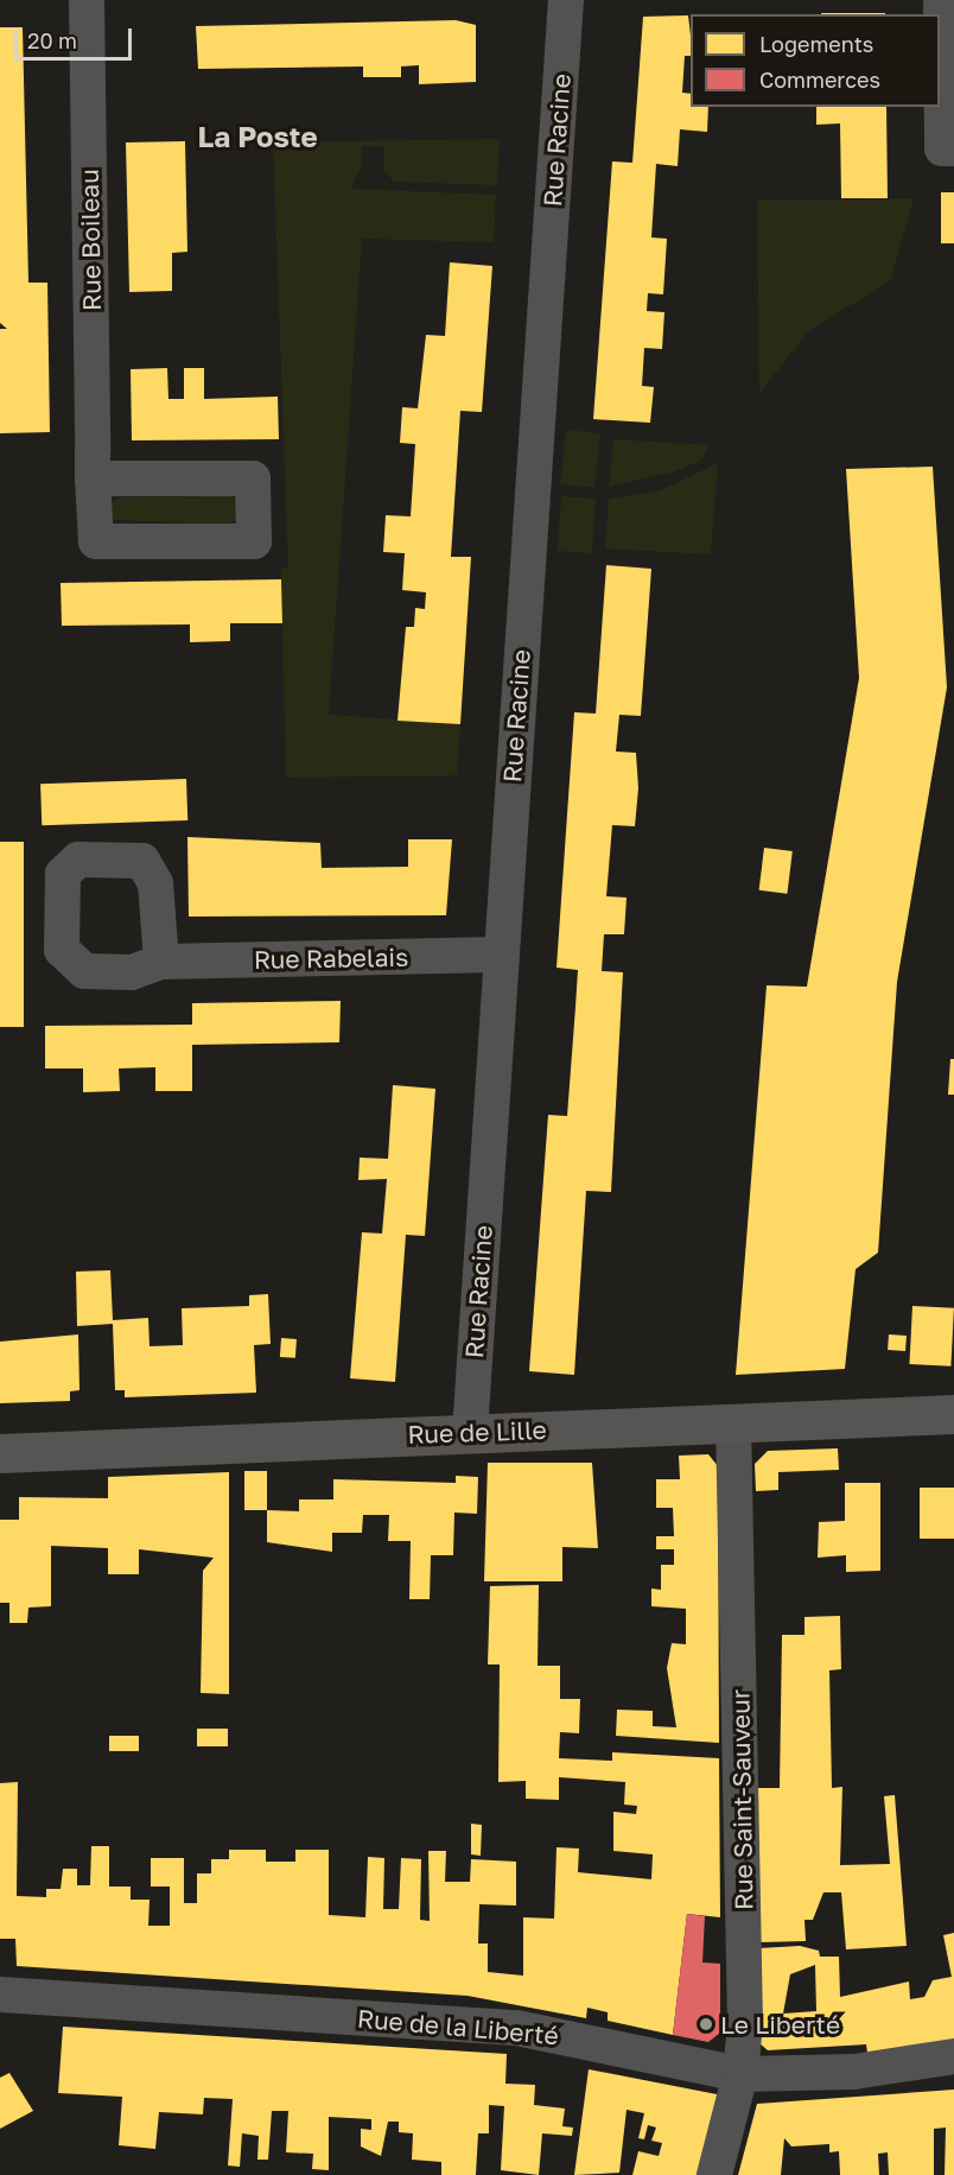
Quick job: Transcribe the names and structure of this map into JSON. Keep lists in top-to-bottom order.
{
  "streets": {
    "street": [
      "Rue Racine",
      "Rue Boileau",
      "Rue Rabelais",
      "Rue de Lille",
      "Rue Saint-Sauveur",
      "Rue de la Liberté"
    ]
  },
  "crossings": [
    ["Rue Racine", "Rue Rabelais"],
    ["Rue Racine", "Rue de Lille"],
    ["Rue de Lille", "Rue Saint-Sauveur"],
    ["Rue Saint-Sauveur", "Rue de la Liberté"]
  ],
  "districts": ["La Poste"],
  "places": ["Le Liberté"],
  "legend": ["Logements", "Commerces"],
  "scale_bar": "20 m"
}
